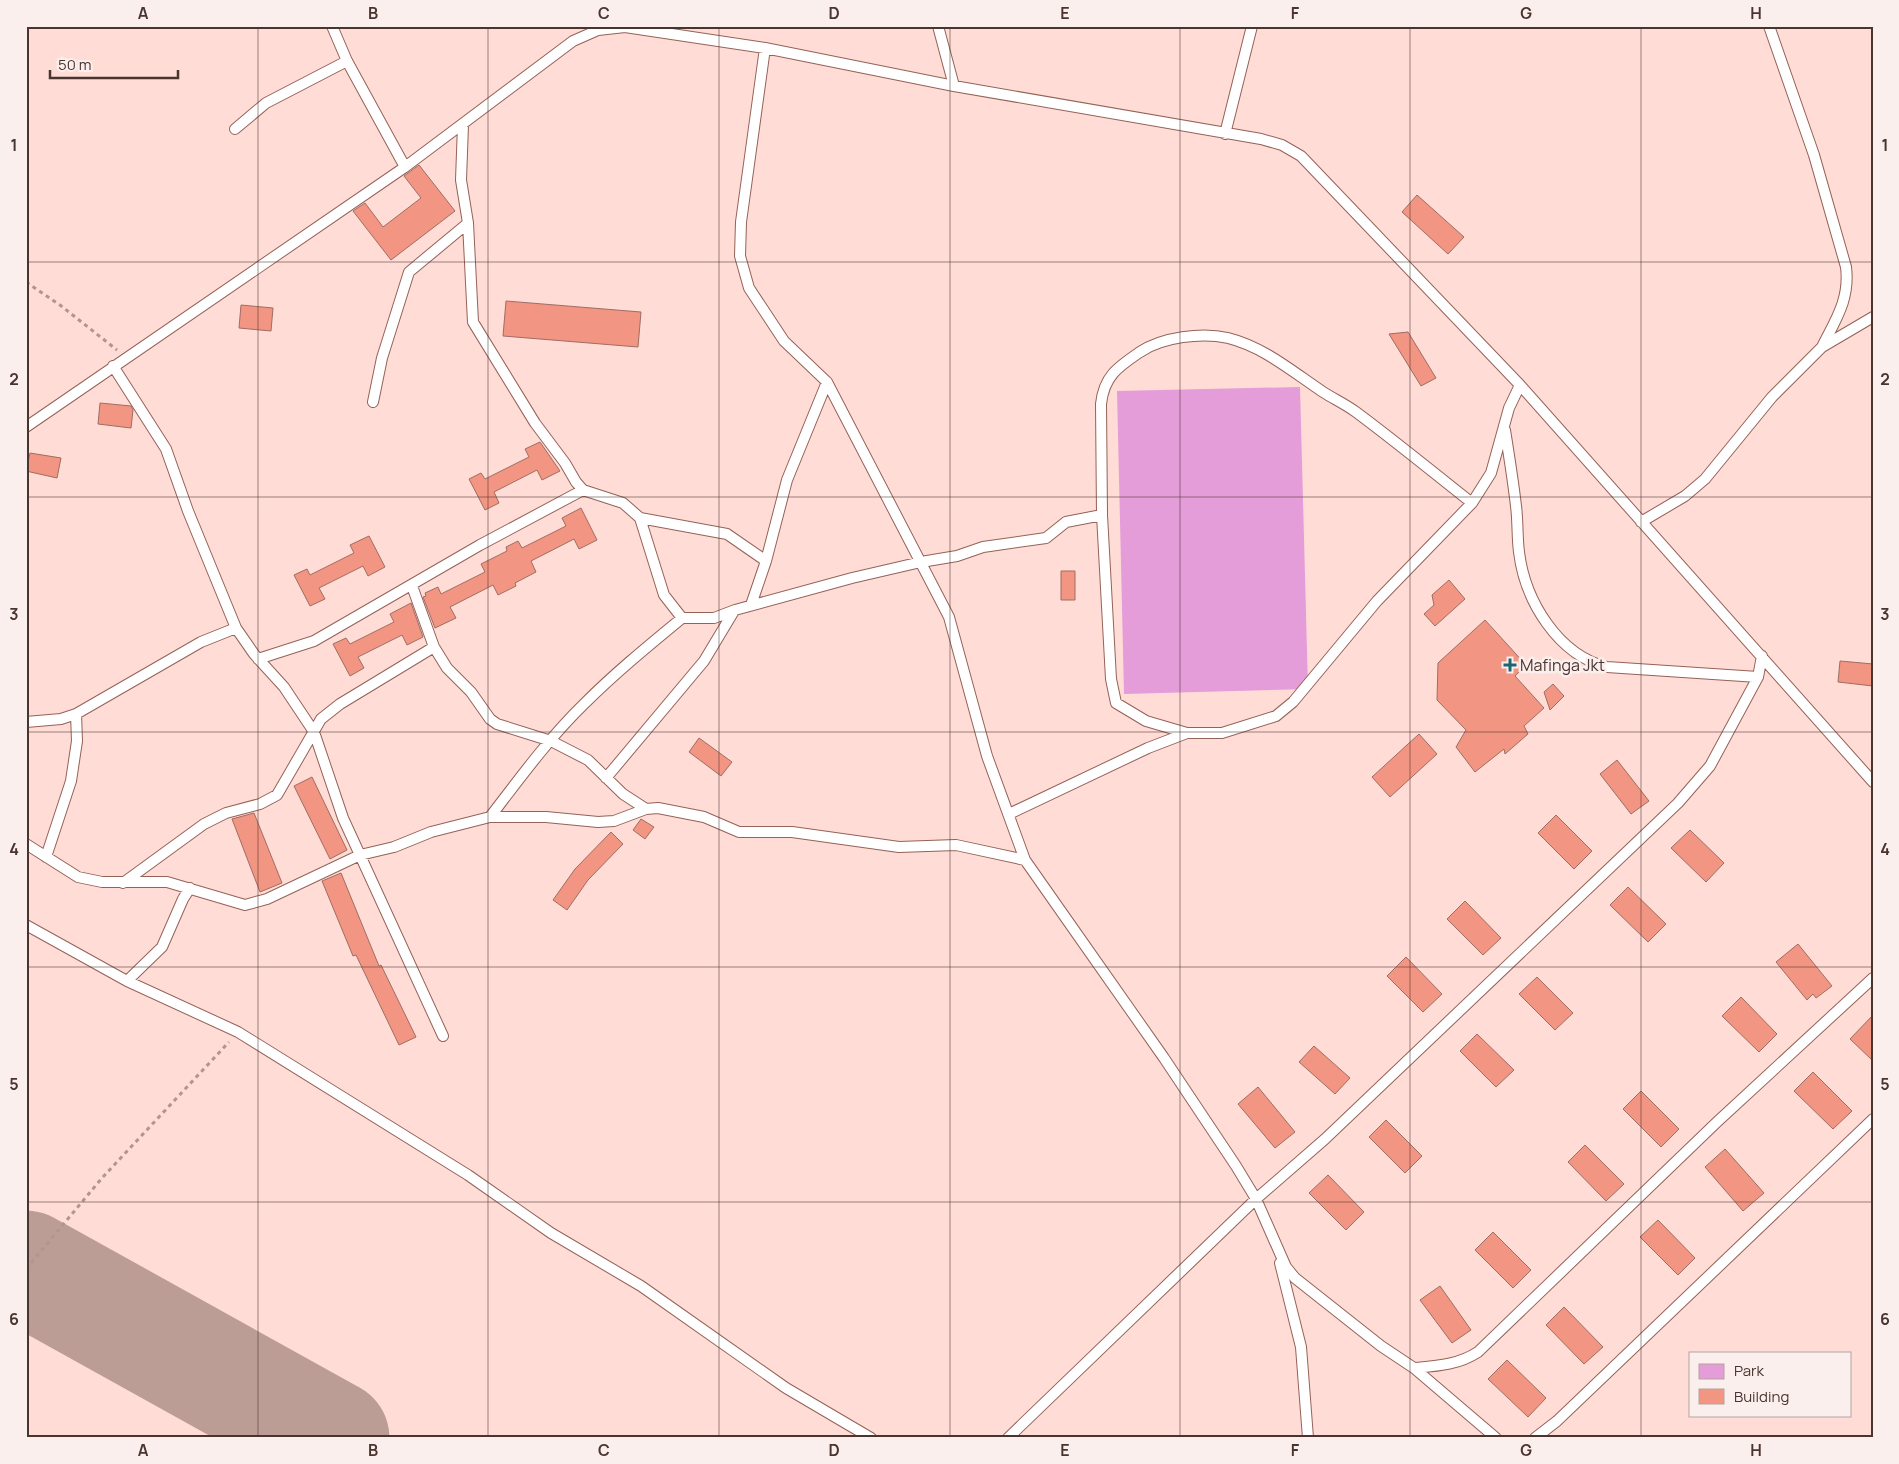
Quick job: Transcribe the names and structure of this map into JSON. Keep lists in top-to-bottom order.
{
  "places": {
    "health": ["Mafinga Jkt"]
  },
  "legend": ["Park", "Building"],
  "scale_bar": "50 m",
  "grid": {
    "columns": [
      "A",
      "B",
      "C",
      "D",
      "E",
      "F",
      "G",
      "H"
    ],
    "rows": [
      "1",
      "2",
      "3",
      "4",
      "5",
      "6"
    ]
  }
}
